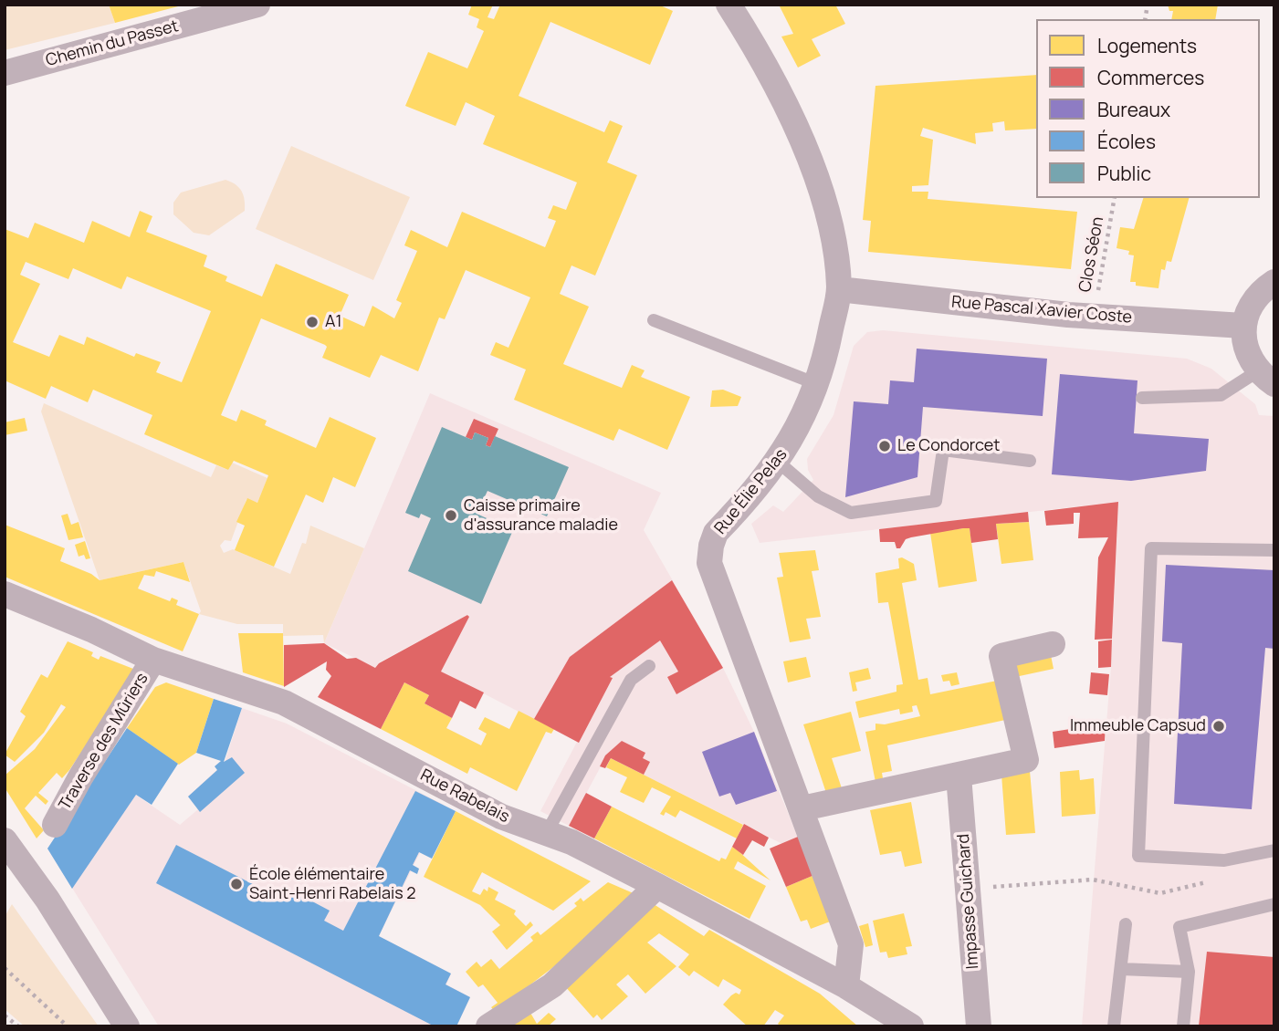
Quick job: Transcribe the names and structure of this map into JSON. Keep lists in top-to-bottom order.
{
  "streets": {
    "street": [
      "Chemin du Passet",
      "Rue Pascal Xavier Coste",
      "Rue Élie Pelas",
      "Traverse des Mûriers",
      "Rue Rabelais",
      "Impasse Guichard"
    ],
    "path": ["Clos Séon"]
  },
  "crossings": [
    ["Clos Séon", "Rue Pascal Xavier Coste"],
    ["Rue Pascal Xavier Coste", "Rue Élie Pelas"],
    ["Rue Élie Pelas", "Rue Rabelais"],
    ["Traverse des Mûriers", "Rue Rabelais"]
  ],
  "places": [
    "A1",
    "Le Condorcet",
    "Caisse primaire d'assurance maladie",
    "Immeuble Capsud",
    "École élémentaire Saint-Henri Rabelais 2"
  ],
  "legend": [
    "Logements",
    "Commerces",
    "Bureaux",
    "Écoles",
    "Public"
  ]
}
